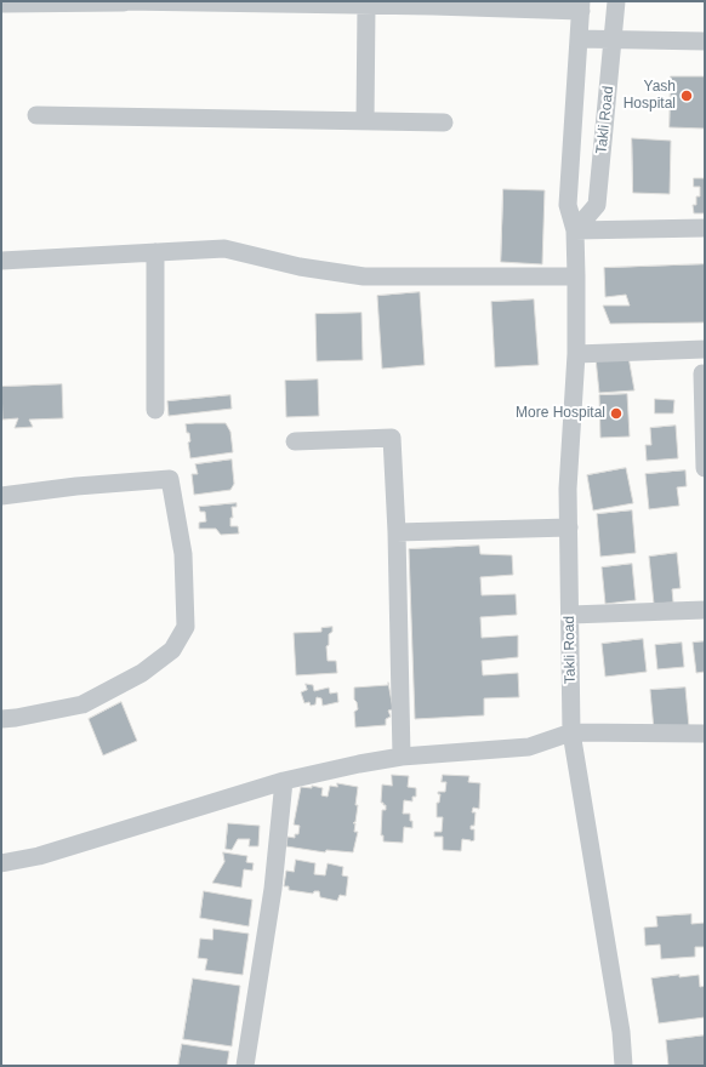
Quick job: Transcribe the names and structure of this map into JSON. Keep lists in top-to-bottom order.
{
  "streets": {
    "street": ["Takli Road"]
  },
  "places": ["Yash Hospital", "More Hospital"]
}
